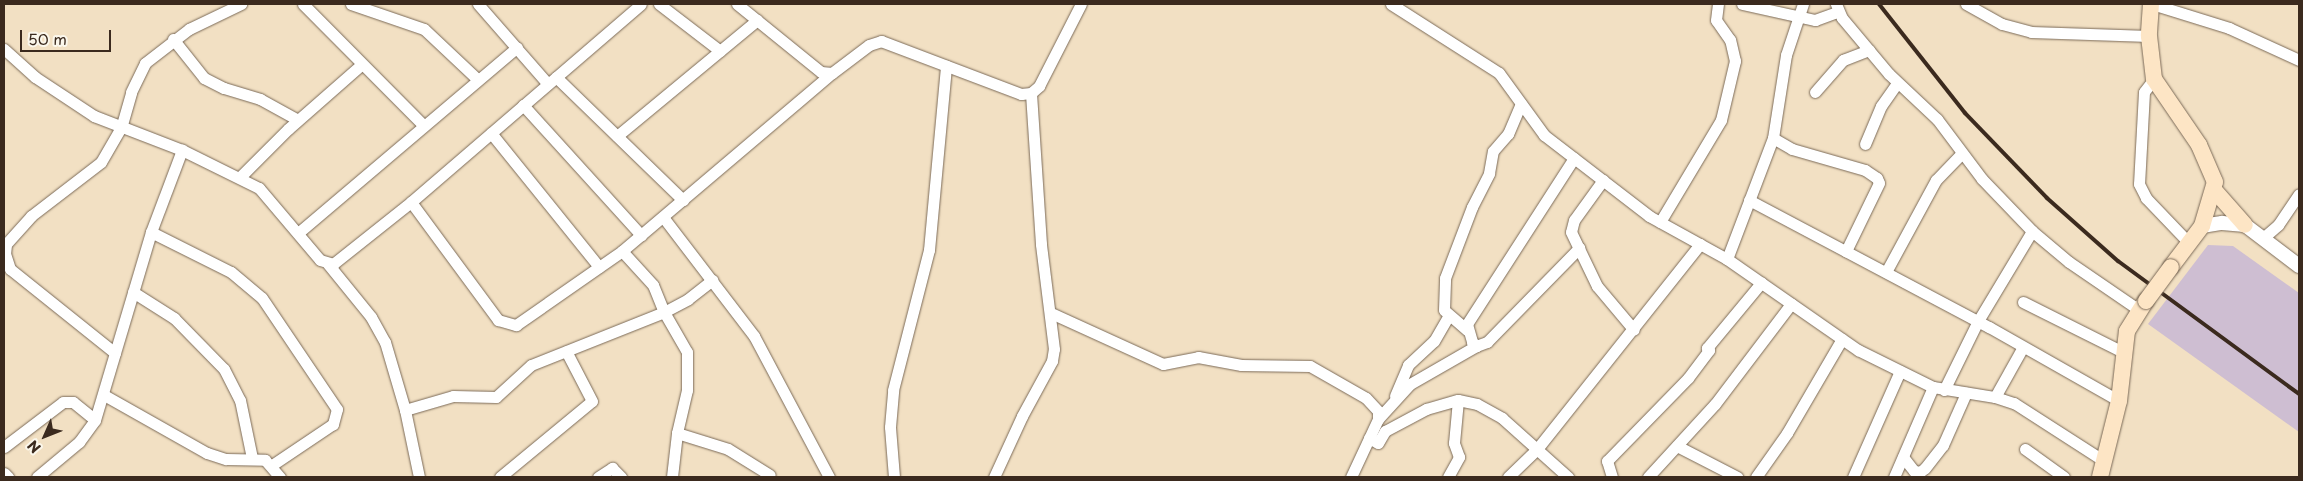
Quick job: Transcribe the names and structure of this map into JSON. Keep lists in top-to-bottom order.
{
  "scale_bar": "50 m",
  "north": "bottom left"
}
